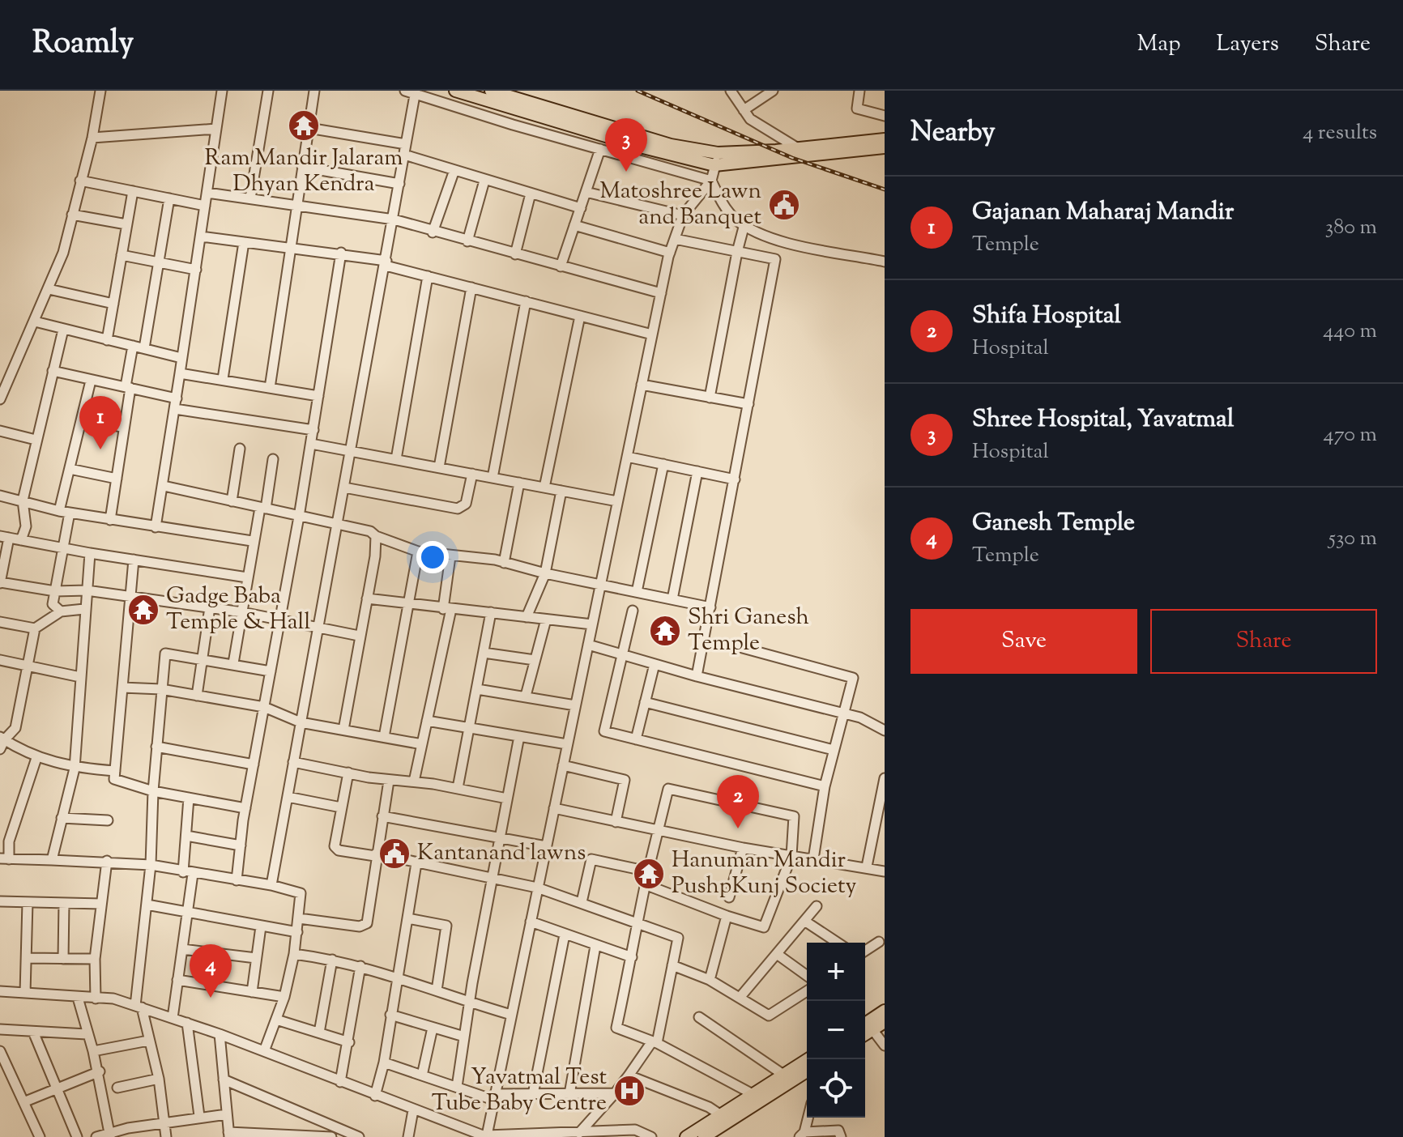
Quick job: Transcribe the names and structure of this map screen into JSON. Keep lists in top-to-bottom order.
{
  "places": {
    "temple": [
      "Ram Mandir Jalaram Dhyan Kendra",
      "Gadge Baba Temple & Hall",
      "Shri Ganesh Temple",
      "Hanuman Mandir PushpKunj Society"
    ],
    "public building": ["Matoshree Lawn and Banquet", "Kantanand lawns"],
    "hospital": ["Yavatmal Test Tube Baby Centre"]
  },
  "page": {
    "header": "Roamly",
    "nav": ["Map", "Layers", "Share"],
    "heading": ["Nearby", "4 results"],
    "pins": [
      "3",
      "1",
      "2",
      "4"
    ],
    "list": [
      {
        "mark": "1",
        "name": "Gajanan Maharaj Mandir",
        "note": "Temple",
        "value": "380 m"
      },
      {
        "mark": "2",
        "name": "Shifa Hospital",
        "note": "Hospital",
        "value": "440 m"
      },
      {
        "mark": "3",
        "name": "Shree Hospital, Yavatmal",
        "note": "Hospital",
        "value": "470 m"
      },
      {
        "mark": "4",
        "name": "Ganesh Temple",
        "note": "Temple",
        "value": "530 m"
      }
    ],
    "buttons": ["Save", "Share"],
    "map_buttons": ["+", "−"]
  }
}
